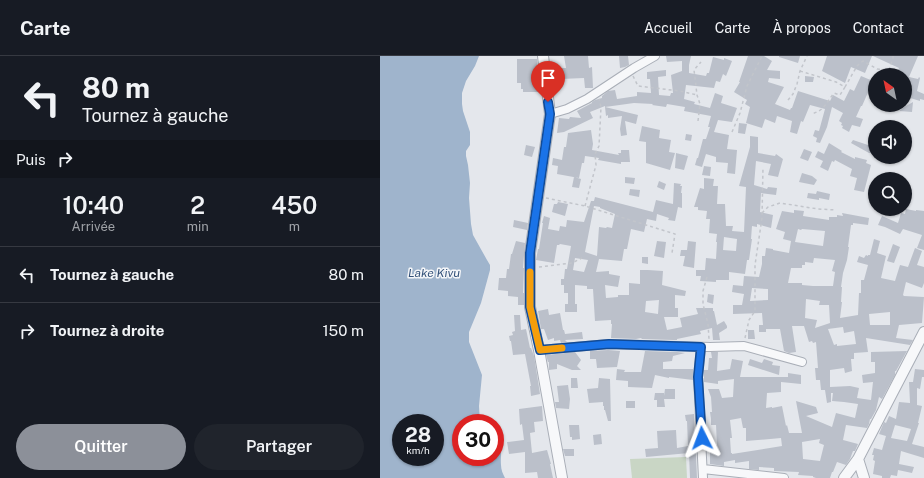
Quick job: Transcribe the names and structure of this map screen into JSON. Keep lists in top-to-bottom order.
{
  "water": ["Lake Kivu"],
  "north": "top left",
  "page": {
    "header": "Carte",
    "nav": [
      "Accueil",
      "Carte",
      "À propos",
      "Contact"
    ],
    "turn": ["80 m", "Tournez à gauche"],
    "then": "Puis",
    "eta": [
      "10:40",
      "Arrivée",
      "2",
      "min",
      "450",
      "m"
    ],
    "list": [
      {
        "name": "Tournez à gauche",
        "value": "80 m"
      },
      {
        "name": "Tournez à droite",
        "value": "150 m"
      }
    ],
    "speed": "28 km/h",
    "limit": "30",
    "buttons": ["Quitter", "Partager"]
  }
}
